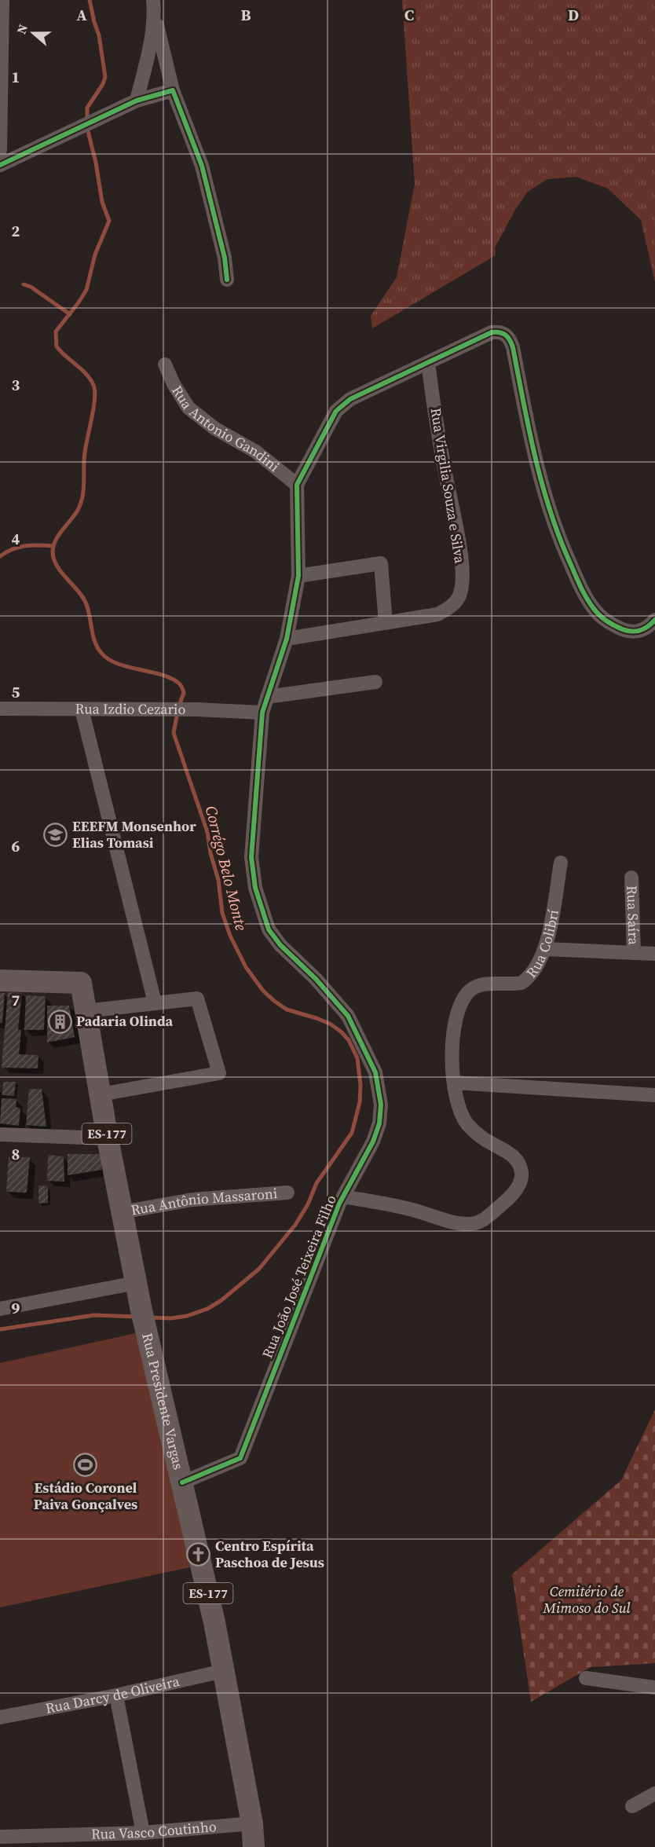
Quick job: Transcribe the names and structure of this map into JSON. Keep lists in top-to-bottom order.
{
  "streets": {
    "main road": ["ES-177", "Rua Presidente Vargas"],
    "street": [
      "Rua Antonio Gandini",
      "Rua Virgilia Souza e Silva",
      "Rua Izdio Cezario",
      "Rua Saíra",
      "Rua Colibrí",
      "Rua Antônio Massaroni",
      "Rua João José Teixeira Filho",
      "Rua Darcy de Oliveira",
      "Rua Vasco Coutinho"
    ]
  },
  "crossings": [
    ["Rua Antonio Gandini", "Rua João José Teixeira Filho"],
    ["Rua Virgilia Souza e Silva", "Rua João José Teixeira Filho"],
    ["Rua Izdio Cezario", "Rua João José Teixeira Filho"],
    ["Rua Antônio Massaroni", "Rua Presidente Vargas"],
    ["Rua João José Teixeira Filho", "Rua Presidente Vargas"],
    ["Rua Presidente Vargas", "Rua Darcy de Oliveira"],
    ["Rua Presidente Vargas", "Rua Vasco Coutinho"]
  ],
  "water": ["Corrégo Belo Monte"],
  "parks": ["Cemitério de Mimoso do Sul"],
  "places": {
    "school or university": ["EEEFM Monsenhor Elias Tomasi"],
    "building": ["Padaria Olinda"],
    "sports": ["Estádio Coronel Paiva Gonçalves"],
    "church": ["Centro Espírita Paschoa de Jesus"]
  },
  "north": "left",
  "grid": {
    "columns": [
      "A",
      "B",
      "C",
      "D"
    ],
    "rows": [
      "1",
      "2",
      "3",
      "4",
      "5",
      "6",
      "7",
      "8",
      "9"
    ]
  }
}
